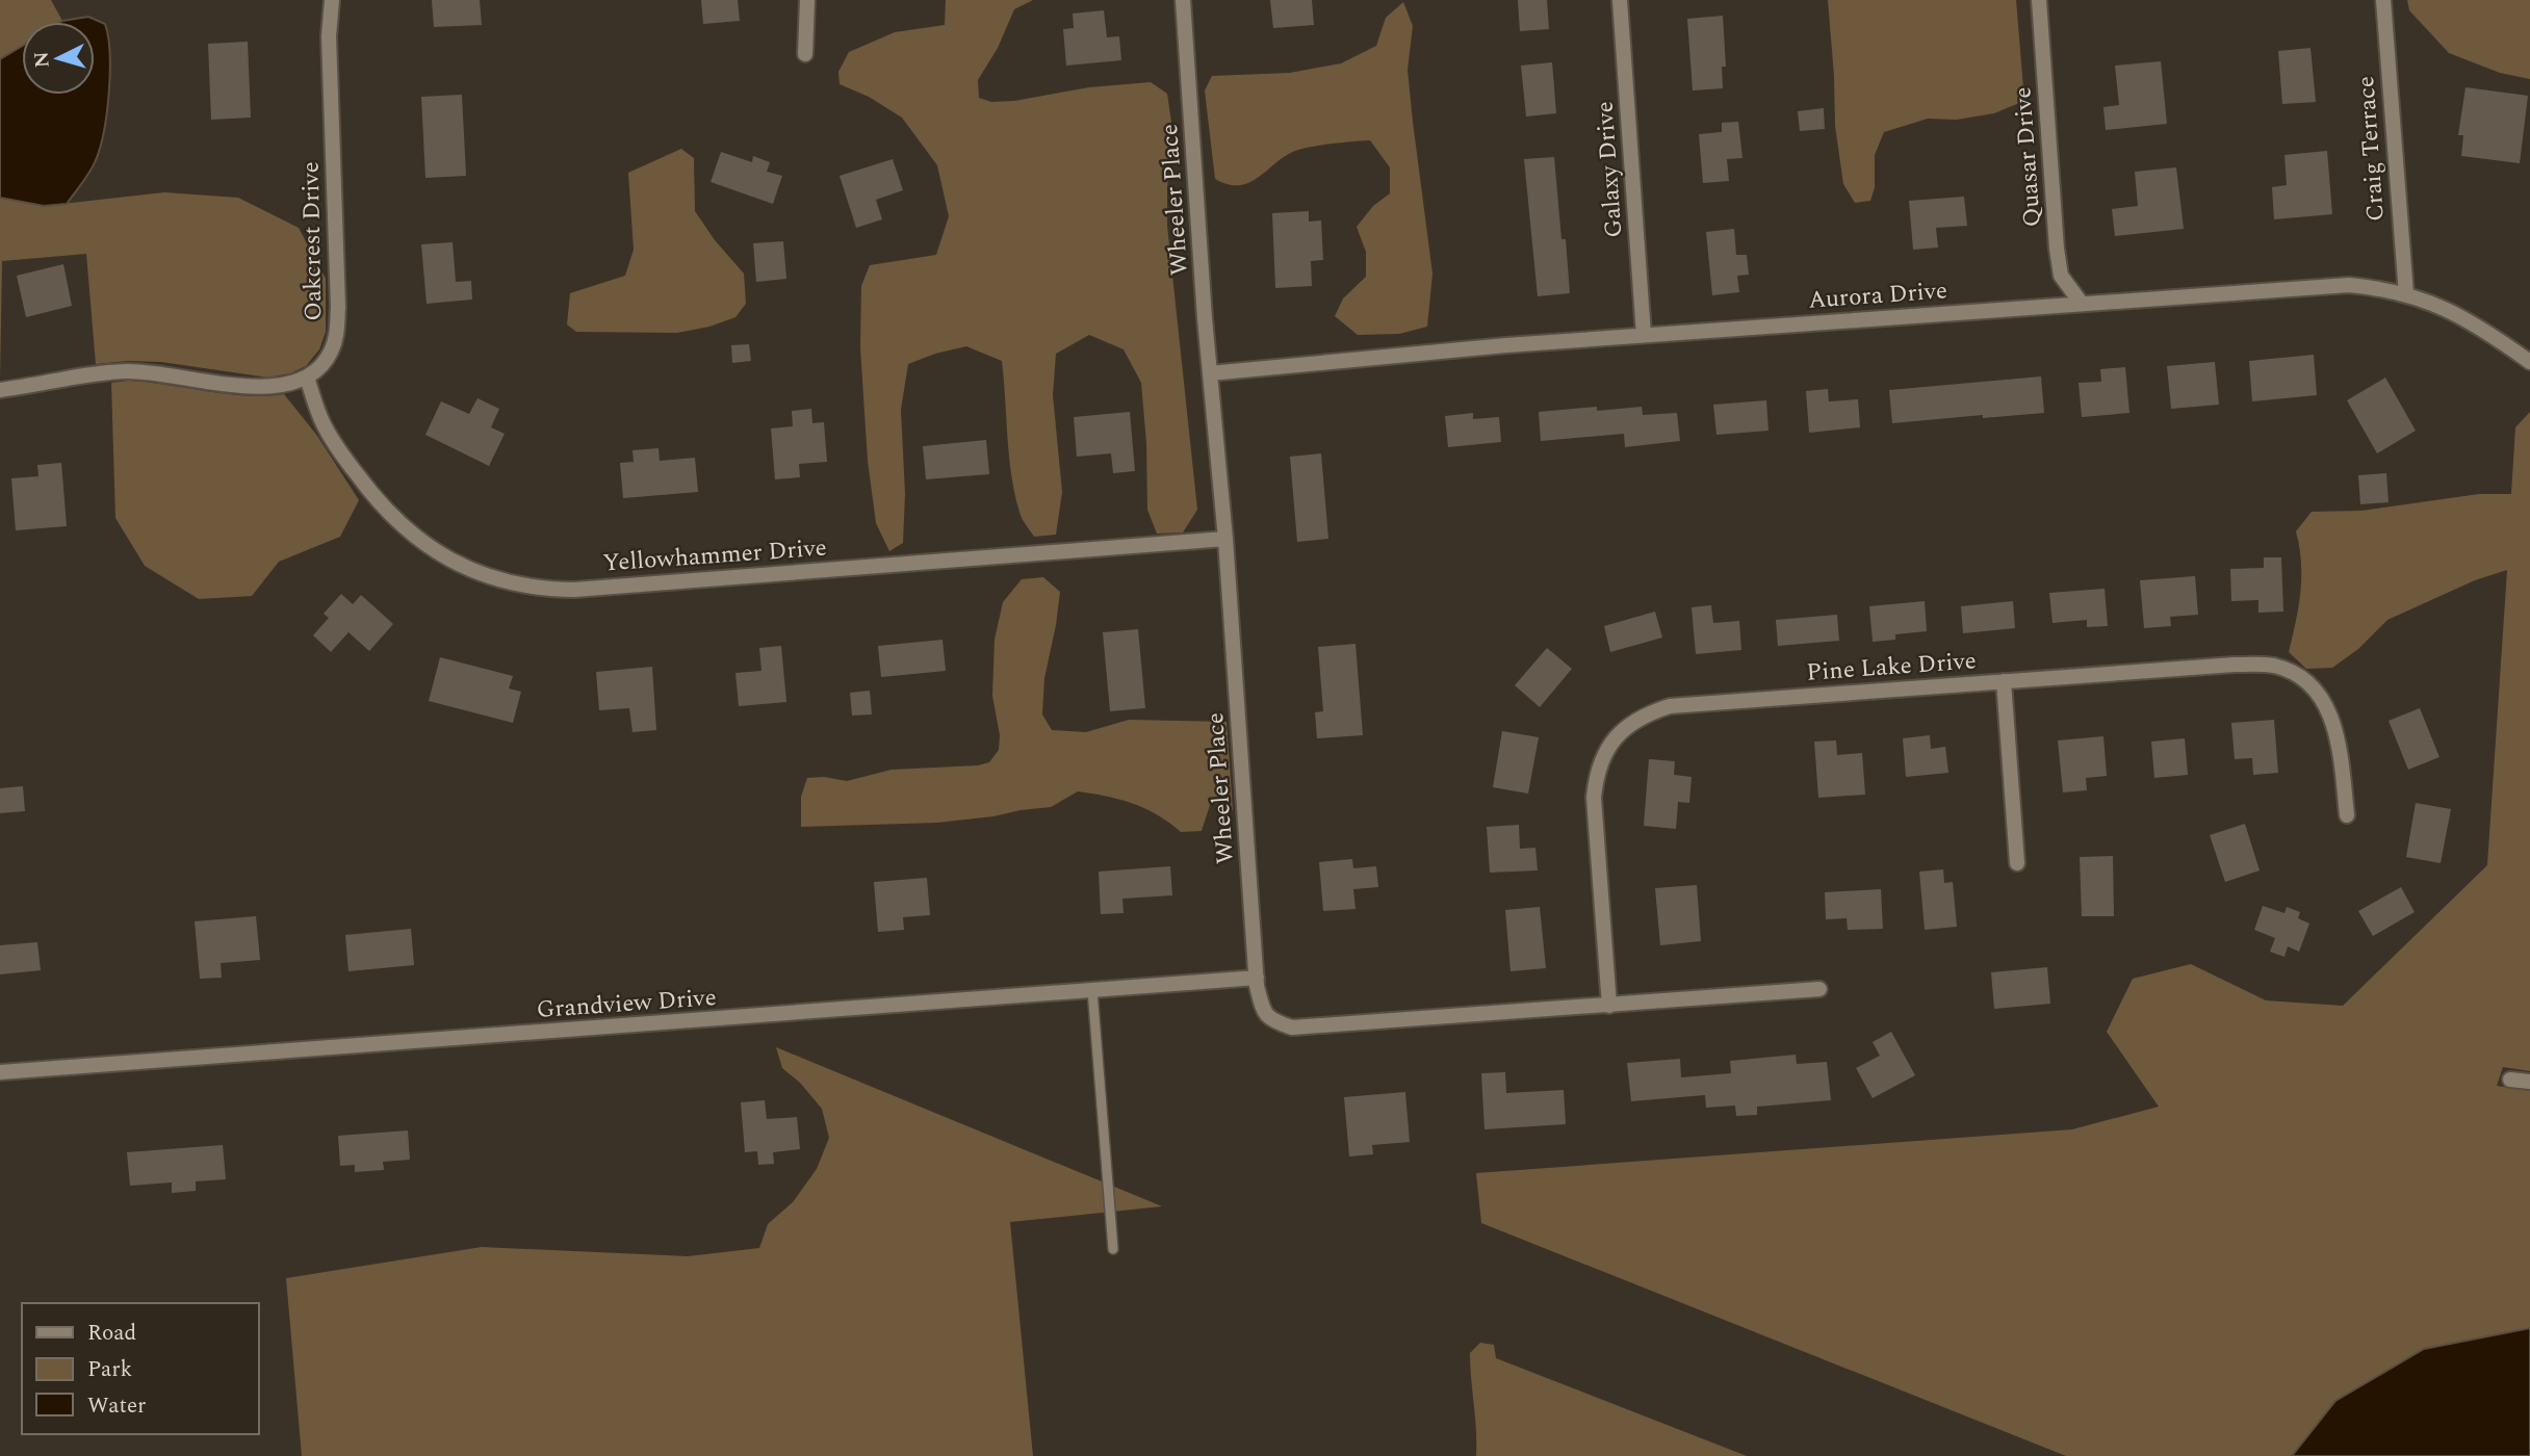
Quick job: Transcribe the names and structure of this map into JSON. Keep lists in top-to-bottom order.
{
  "streets": {
    "street": [
      "Craig Terrace",
      "Quasar Drive",
      "Galaxy Drive",
      "Wheeler Place",
      "Oakcrest Drive",
      "Aurora Drive",
      "Yellowhammer Drive",
      "Pine Lake Drive",
      "Grandview Drive"
    ]
  },
  "crossings": [
    ["Craig Terrace", "Aurora Drive"],
    ["Quasar Drive", "Aurora Drive"],
    ["Galaxy Drive", "Aurora Drive"],
    ["Wheeler Place", "Aurora Drive"],
    ["Wheeler Place", "Yellowhammer Drive"],
    ["Wheeler Place", "Pine Lake Drive"],
    ["Wheeler Place", "Grandview Drive"],
    ["Oakcrest Drive", "Yellowhammer Drive"]
  ],
  "legend": ["Road", "Park", "Water"],
  "north": "left"
}
